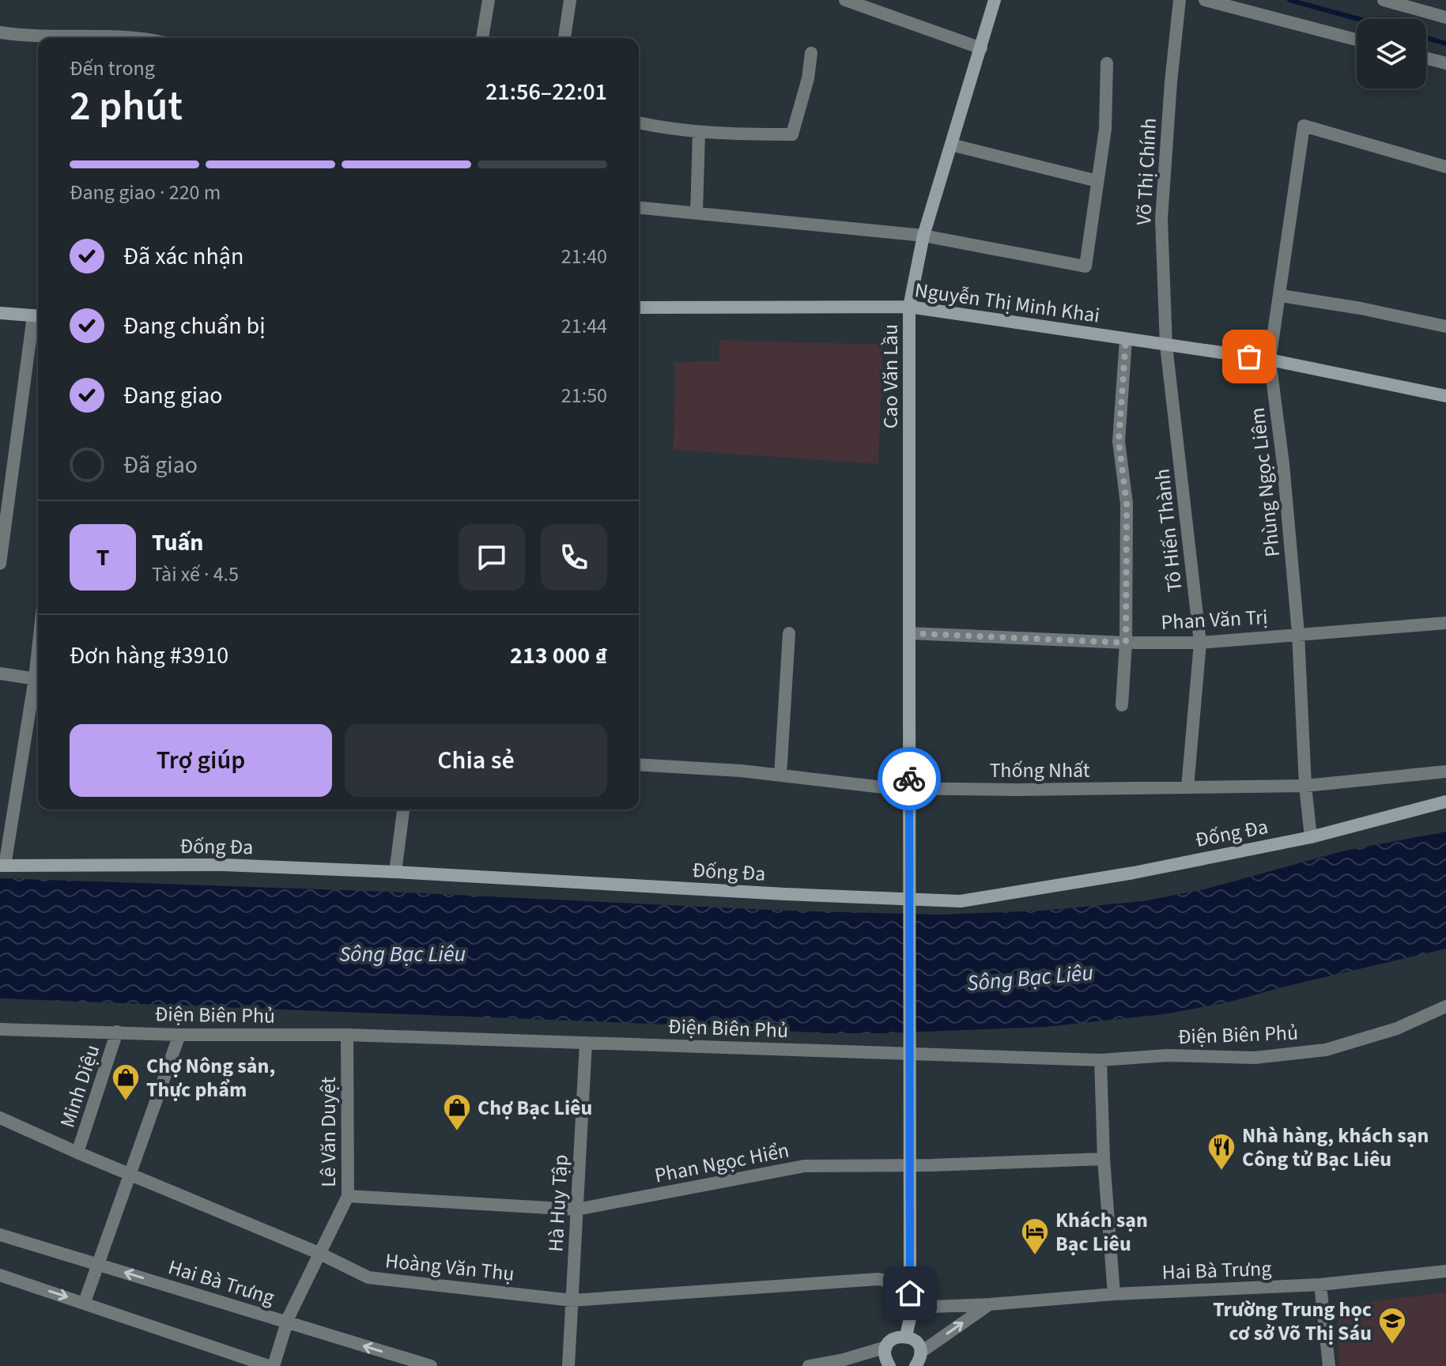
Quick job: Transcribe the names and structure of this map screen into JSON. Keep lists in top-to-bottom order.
{
  "streets": {
    "main road": ["Nguyễn Thị Minh Khai", "Cao Văn Lầu", "Đống Đa"],
    "street": [
      "Võ Thị Chính",
      "Phùng Ngọc Liêm",
      "Tô Hiến Thành",
      "Phan Văn Trị",
      "Thống Nhất",
      "Điện Biên Phủ",
      "Minh Diệu",
      "Lê Văn Duyệt",
      "Phan Ngọc Hiển",
      "Hà Huy Tập",
      "Hoàng Văn Thụ",
      "Hai Bà Trưng"
    ]
  },
  "crossings": [
    ["Võ Thị Chính", "Nguyễn Thị Minh Khai"],
    ["Võ Thị Chính", "Tô Hiến Thành"],
    ["Nguyễn Thị Minh Khai", "Cao Văn Lầu"],
    ["Nguyễn Thị Minh Khai", "Phùng Ngọc Liêm"],
    ["Nguyễn Thị Minh Khai", "Tô Hiến Thành"],
    ["Cao Văn Lầu", "Phan Văn Trị"],
    ["Cao Văn Lầu", "Hoàng Văn Thụ"],
    ["Cao Văn Lầu", "Hai Bà Trưng"],
    ["Phùng Ngọc Liêm", "Phan Văn Trị"],
    ["Phùng Ngọc Liêm", "Thống Nhất"],
    ["Phùng Ngọc Liêm", "Đống Đa"],
    ["Tô Hiến Thành", "Phan Văn Trị"],
    ["Tô Hiến Thành", "Thống Nhất"],
    ["Điện Biên Phủ", "Minh Diệu"],
    ["Điện Biên Phủ", "Lê Văn Duyệt"],
    ["Điện Biên Phủ", "Hà Huy Tập"],
    ["Minh Diệu", "Hoàng Văn Thụ"],
    ["Lê Văn Duyệt", "Phan Ngọc Hiển"],
    ["Lê Văn Duyệt", "Hoàng Văn Thụ"],
    ["Lê Văn Duyệt", "Hai Bà Trưng"],
    ["Phan Ngọc Hiển", "Hà Huy Tập"],
    ["Hà Huy Tập", "Hoàng Văn Thụ"],
    ["Hoàng Văn Thụ", "Hai Bà Trưng"]
  ],
  "water": ["Sông Bạc Liêu"],
  "places": {
    "shop": ["Chợ Nông sản, Thực phẩm", "Chợ Bạc Liêu"],
    "restaurant": ["Nhà hàng, khách sạn Công tử Bạc Liêu"],
    "hotel": ["Khách sạn Bạc Liêu"],
    "school or university": ["Trường Trung học cơ sở Võ Thị Sáu"]
  },
  "page": {
    "heading": ["2 phút", "Đến trong", "21:56–22:01"],
    "panel": [
      "Tuấn",
      "Tài xế · 4.5",
      "Đơn hàng #3910",
      "213 000 ₫"
    ],
    "bar": "Đang giao · 220 m",
    "list": [
      ["Đã xác nhận", "21:40"],
      ["Đang chuẩn bị", "21:44"],
      ["Đang giao", "21:50"],
      "Đã giao"
    ],
    "round": "T",
    "buttons": ["Trợ giúp", "Chia sẻ"]
  }
}
